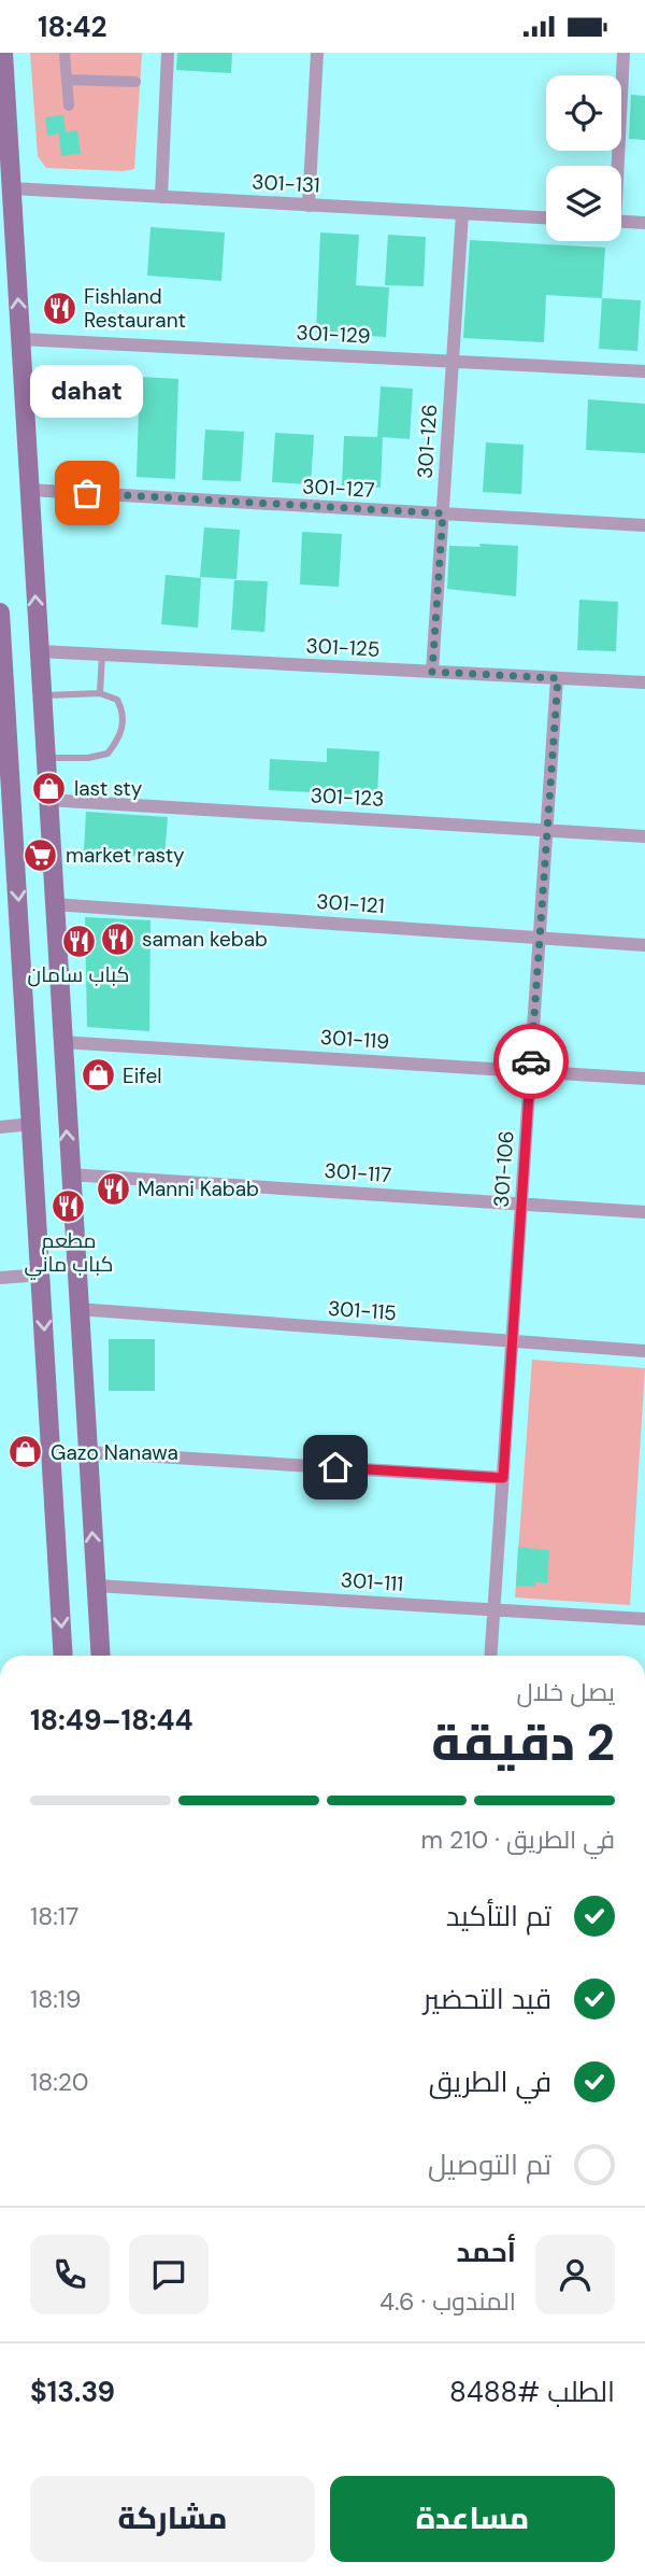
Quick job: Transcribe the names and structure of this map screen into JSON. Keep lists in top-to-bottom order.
{
  "streets": {
    "street": [
      "301-131",
      "301-129",
      "301-126",
      "301-127",
      "301-125",
      "301-123",
      "301-121",
      "301-119",
      "301-106",
      "301-117",
      "301-115",
      "301-111"
    ]
  },
  "crossings": [
    ["301-131", "301-126"],
    ["301-129", "301-126"],
    ["301-126", "301-127"],
    ["301-126", "301-125"],
    ["301-125", "301-106"],
    ["301-123", "301-106"],
    ["301-121", "301-106"],
    ["301-119", "301-106"],
    ["301-106", "301-117"],
    ["301-106", "301-115"],
    ["301-106", "301-111"]
  ],
  "places": {
    "restaurant": [
      "Fishland Restaurant",
      "saman kebab",
      "کباب سامان",
      "Manni Kabab",
      "مطعم كباب ماني"
    ],
    "other": ["dahat"],
    "shop": ["last sty", "Eifel", "Gazo Nanawa"],
    "supermarket": ["market rasty"]
  },
  "page": {
    "status": "18:42",
    "bubble": "dahat",
    "heading": ["2 دقيقة", "يصل خلال", "18:44–18:49"],
    "panel": [
      "أحمد",
      "المندوب · 4.6",
      "الطلب #8488",
      "$13.39"
    ],
    "bar": "في الطريق · 210 m",
    "list": [
      ["تم التأكيد", "18:17"],
      ["قيد التحضير", "18:19"],
      ["في الطريق", "18:20"],
      "تم التوصيل"
    ],
    "buttons": ["مساعدة", "مشاركة"]
  }
}
